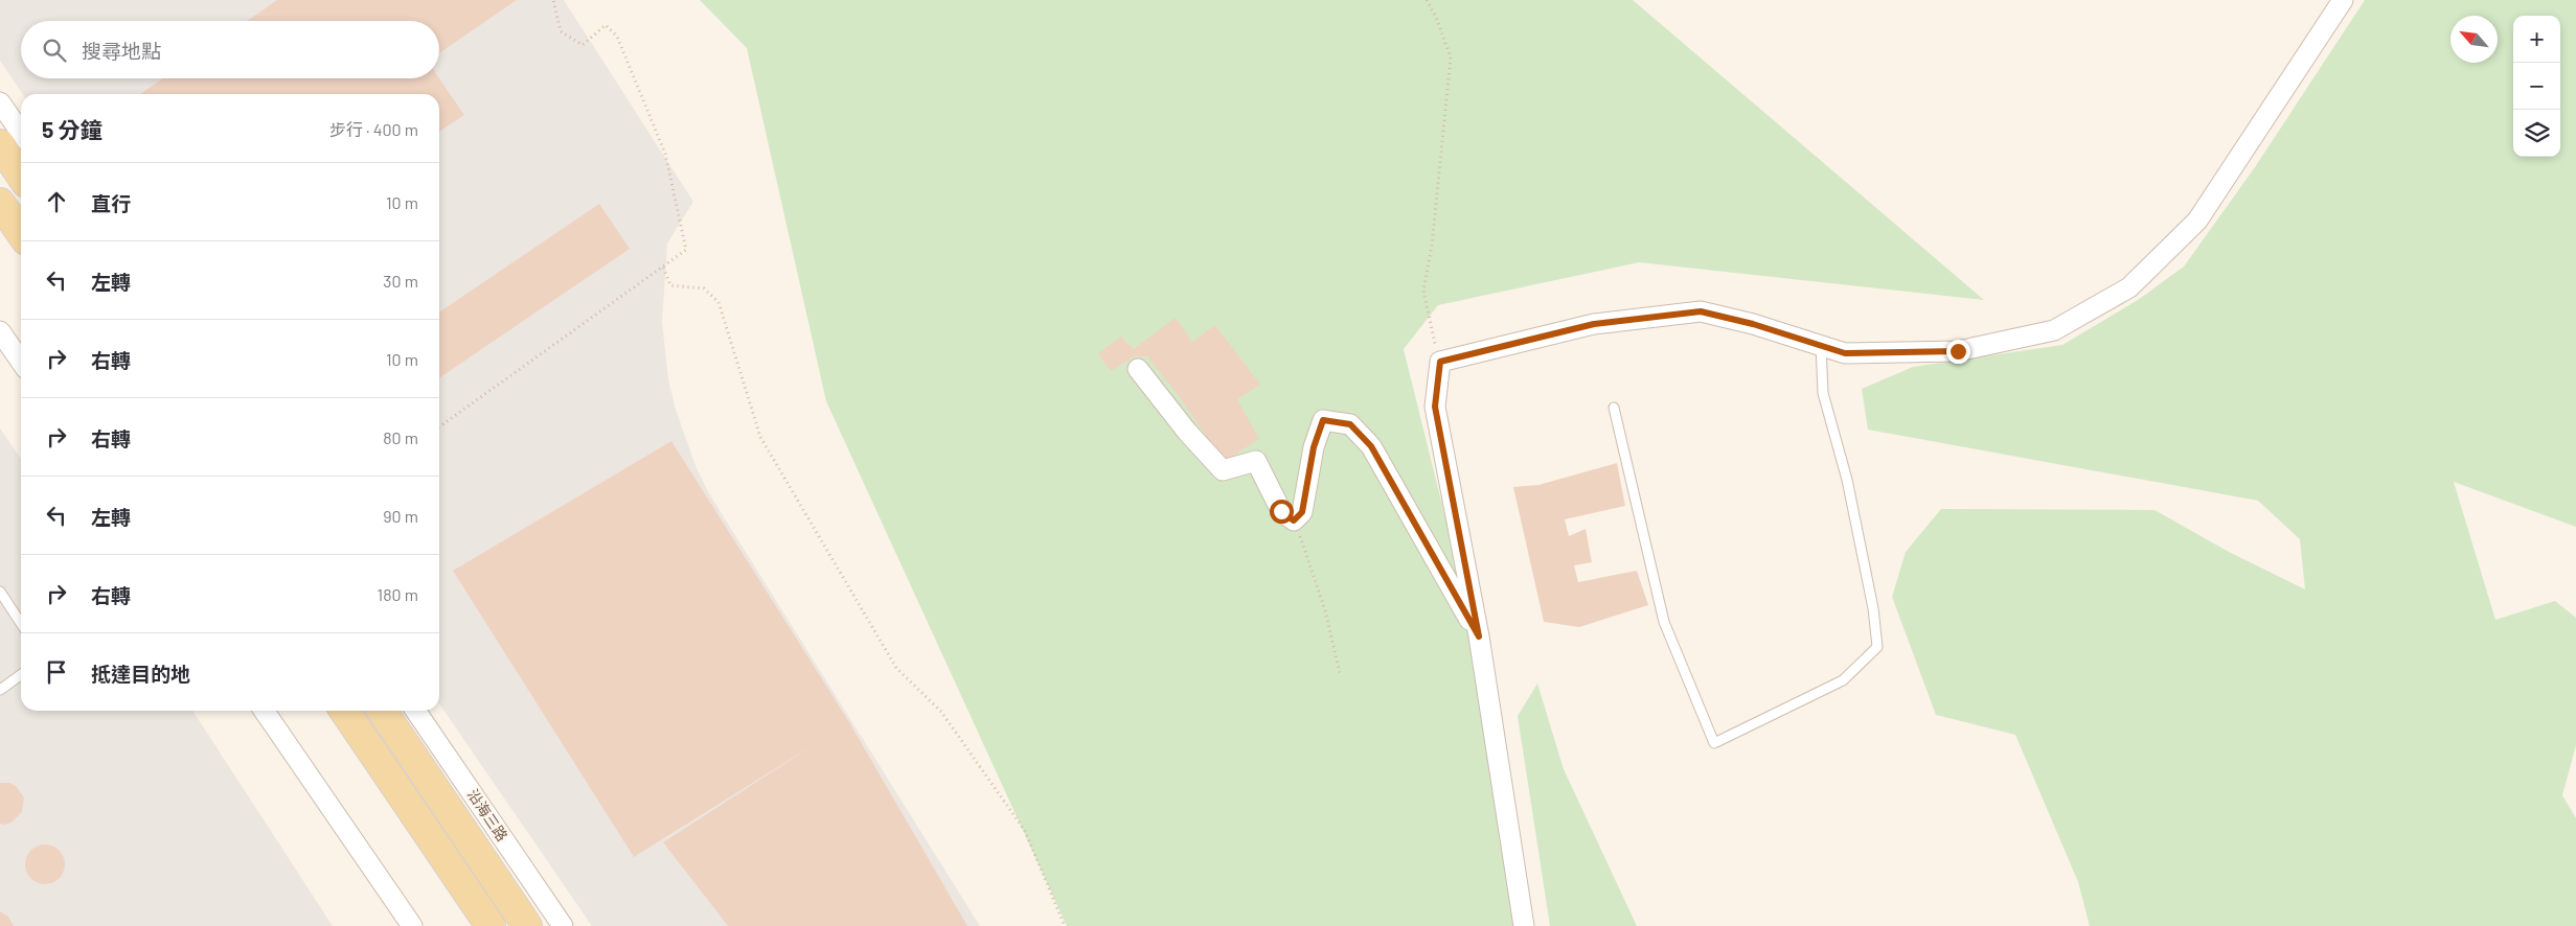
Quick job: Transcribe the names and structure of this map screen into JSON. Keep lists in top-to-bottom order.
{
  "streets": {
    "main road": ["沿海三路"]
  },
  "north": "top left",
  "page": {
    "map_buttons": ["+", "−"],
    "search": "搜尋地點",
    "heading": ["5 分鐘", "步行 · 400 m"],
    "list": [
      ["直行", "10 m"],
      ["左轉", "30 m"],
      ["右轉", "10 m"],
      ["右轉", "80 m"],
      ["左轉", "90 m"],
      ["右轉", "180 m"],
      "抵達目的地"
    ]
  }
}
